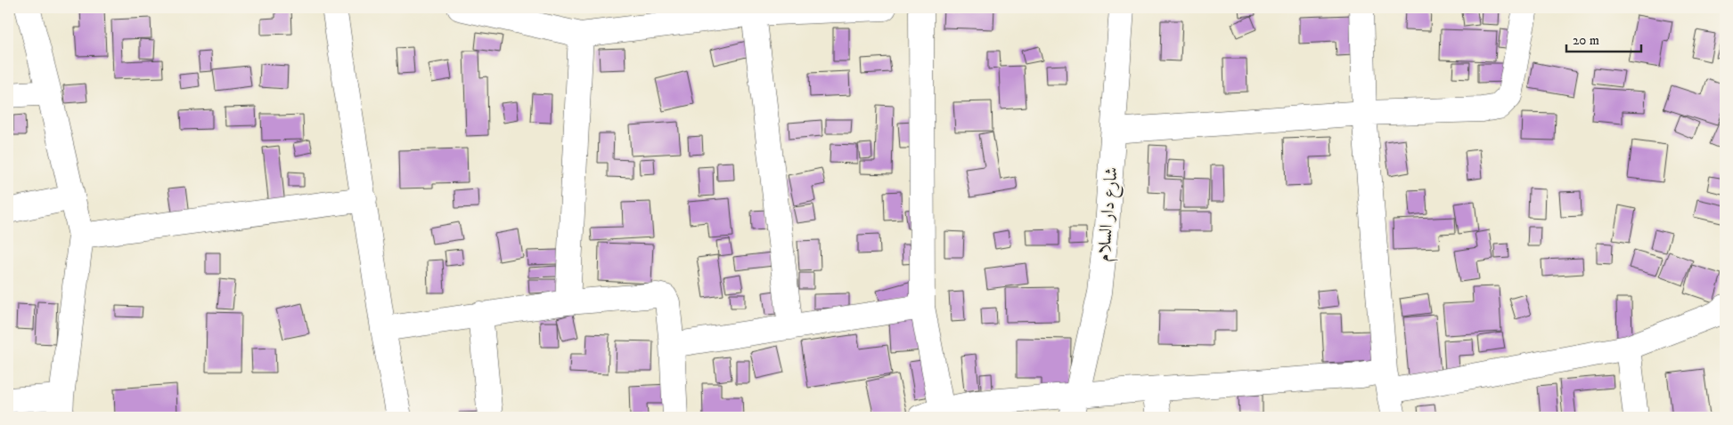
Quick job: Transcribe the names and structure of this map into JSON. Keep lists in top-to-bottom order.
{
  "streets": {
    "street": ["شارع دار السلام"]
  },
  "scale_bar": "20 m"
}
